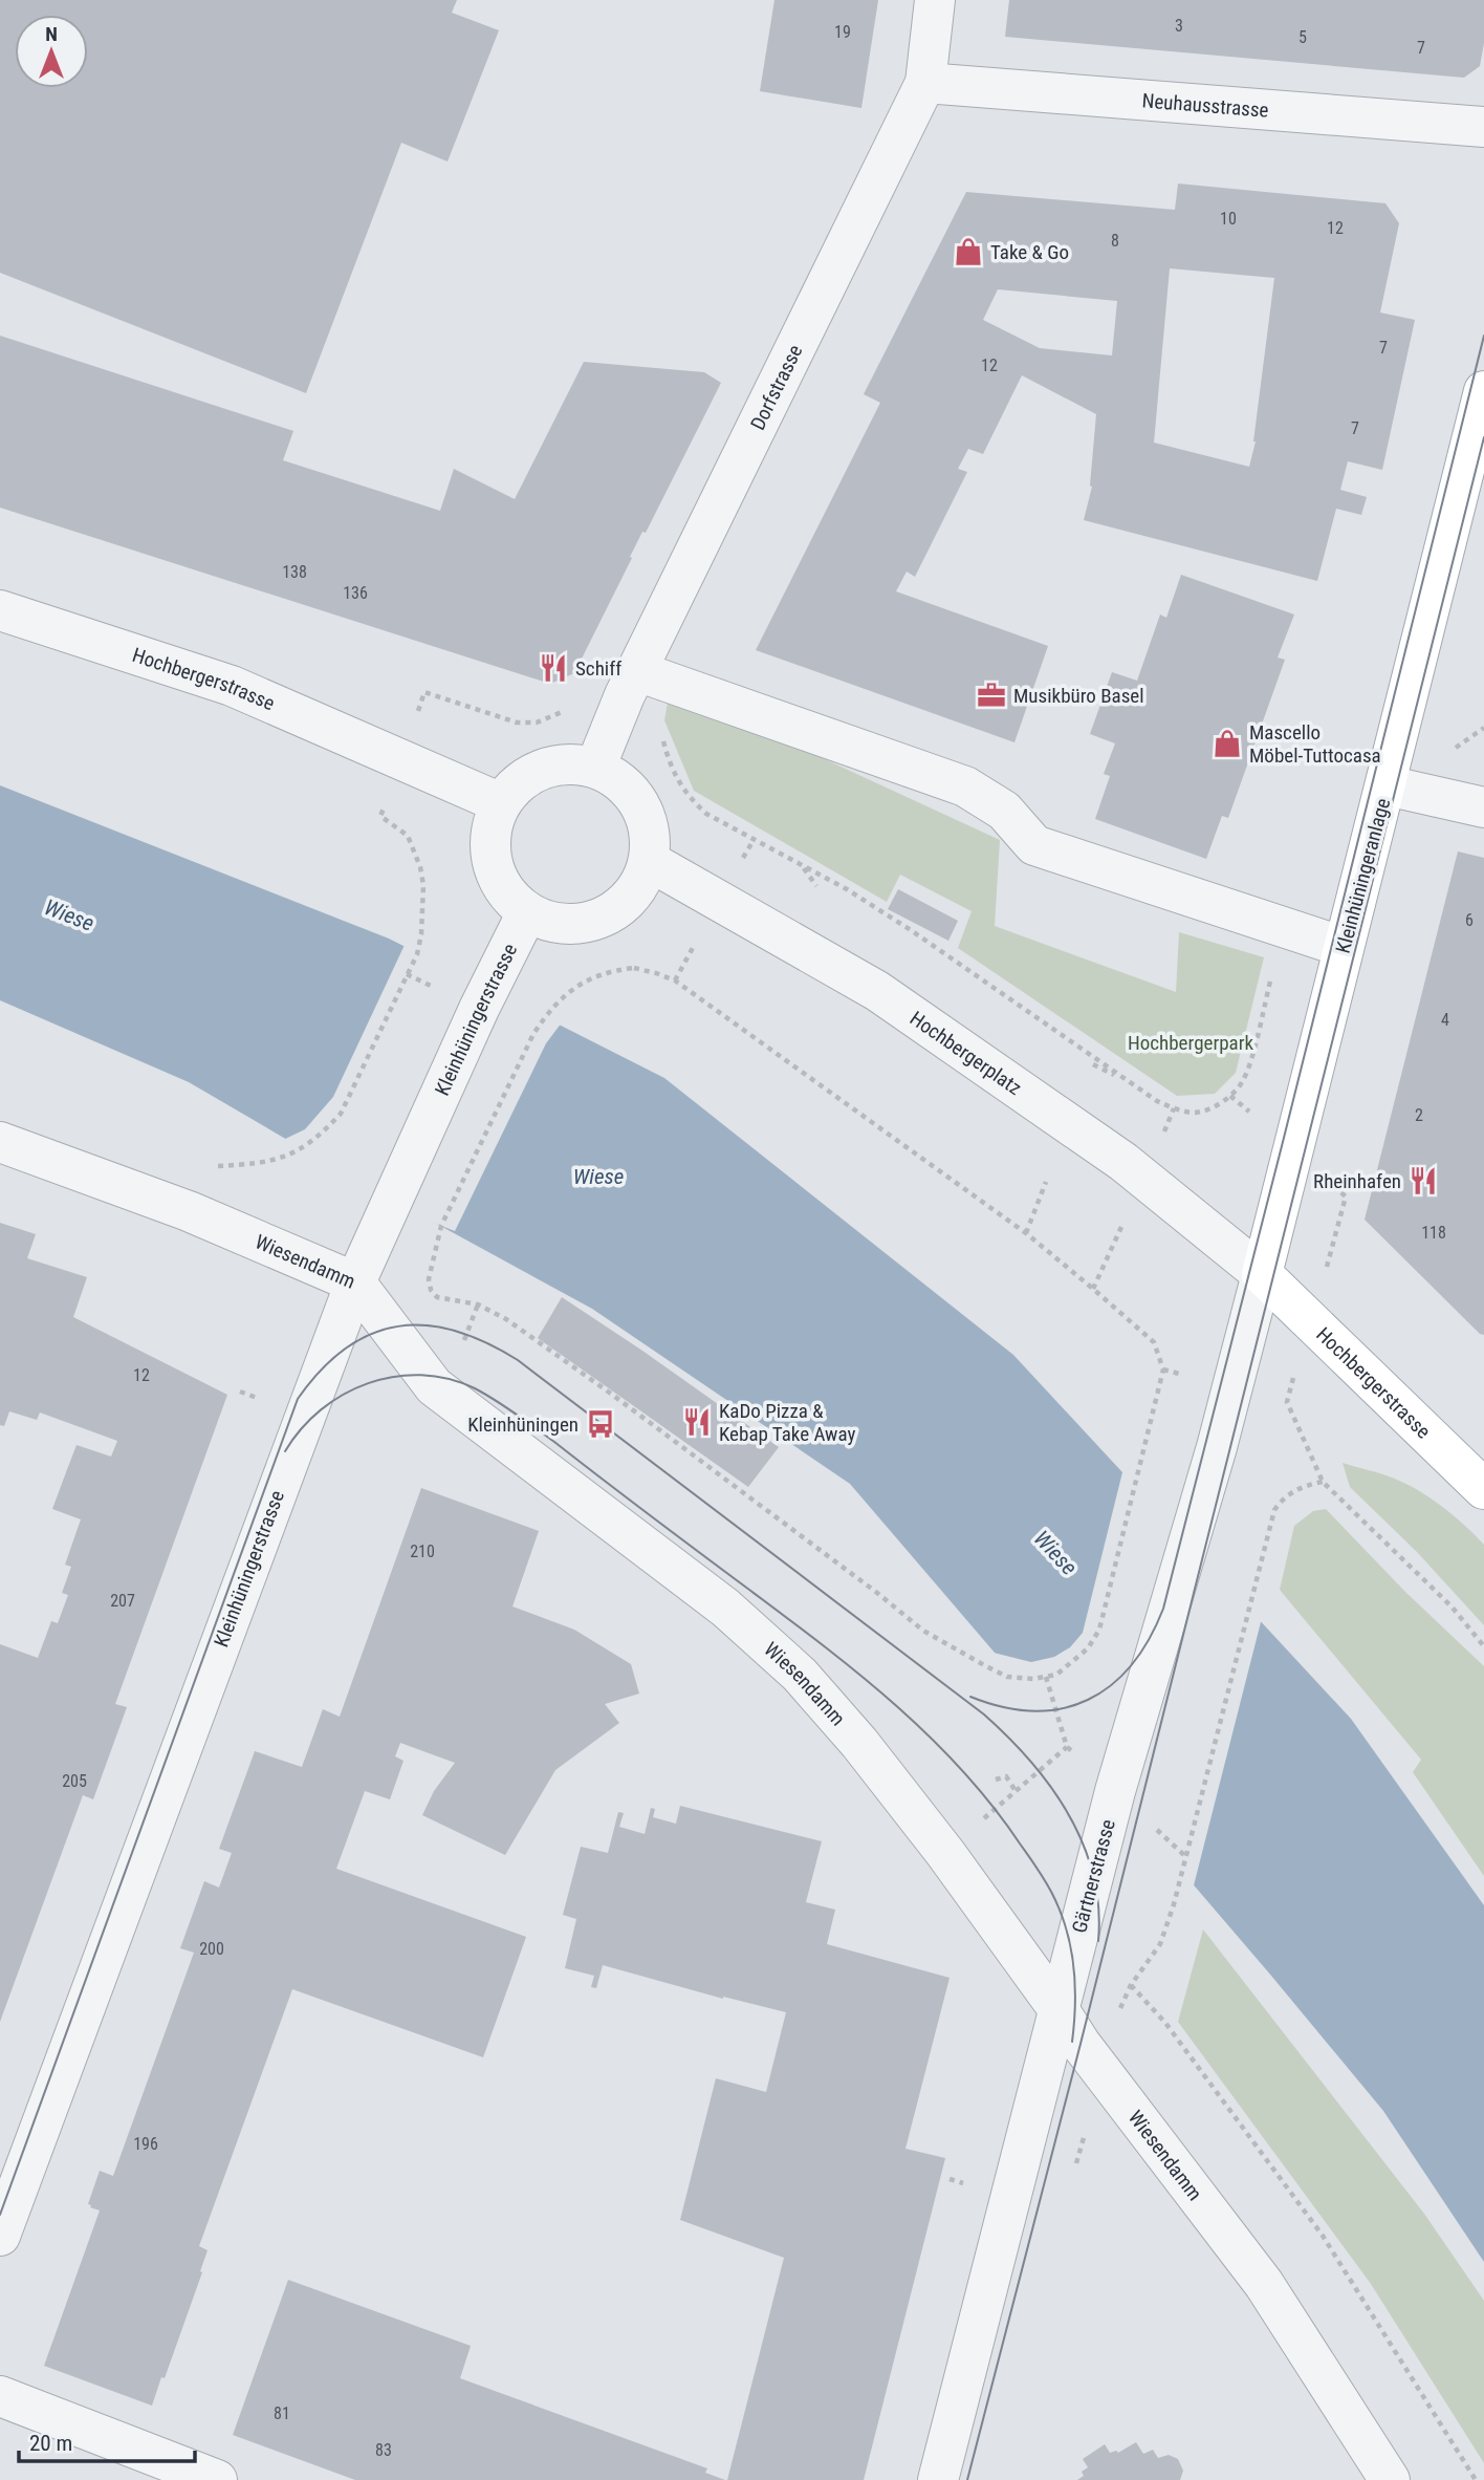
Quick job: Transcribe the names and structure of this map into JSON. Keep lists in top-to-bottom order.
{
  "streets": {
    "main road": ["Hochbergerstrasse", "Kleinhüningeranlage"],
    "street": [
      "Neuhausstrasse",
      "Dorfstrasse",
      "Kleinhüningerstrasse",
      "Hochbergerplatz",
      "Wiesendamm",
      "Gärtnerstrasse"
    ]
  },
  "crossings": [
    ["Neuhausstrasse", "Dorfstrasse"],
    ["Dorfstrasse", "Hochbergerstrasse"],
    ["Dorfstrasse", "Kleinhüningerstrasse"],
    ["Dorfstrasse", "Hochbergerplatz"],
    ["Hochbergerstrasse", "Kleinhüningeranlage"],
    ["Hochbergerstrasse", "Kleinhüningerstrasse"],
    ["Hochbergerstrasse", "Hochbergerplatz"],
    ["Hochbergerstrasse", "Gärtnerstrasse"],
    ["Kleinhüningeranlage", "Hochbergerplatz"],
    ["Kleinhüningeranlage", "Gärtnerstrasse"],
    ["Kleinhüningerstrasse", "Hochbergerplatz"],
    ["Kleinhüningerstrasse", "Wiesendamm"],
    ["Hochbergerplatz", "Gärtnerstrasse"],
    ["Wiesendamm", "Gärtnerstrasse"]
  ],
  "water": ["Wiese"],
  "parks": ["Hochbergerpark"],
  "places": {
    "shop": ["Take & Go", "Mascello Möbel-Tuttocasa"],
    "restaurant": ["Schiff", "Rheinhafen", "KaDo Pizza & Kebap Take Away"],
    "office": ["Musikbüro Basel"],
    "bus stop": ["Kleinhüningen"]
  },
  "house_numbers": [
    "3",
    "19",
    "5",
    "7",
    "10",
    "12",
    "8",
    "7",
    "12",
    "7",
    "138",
    "136",
    "6",
    "4",
    "2",
    "118",
    "12",
    "210",
    "207",
    "205",
    "200",
    "196",
    "81",
    "83"
  ],
  "scale_bar": "20 m",
  "north": "top"
}
